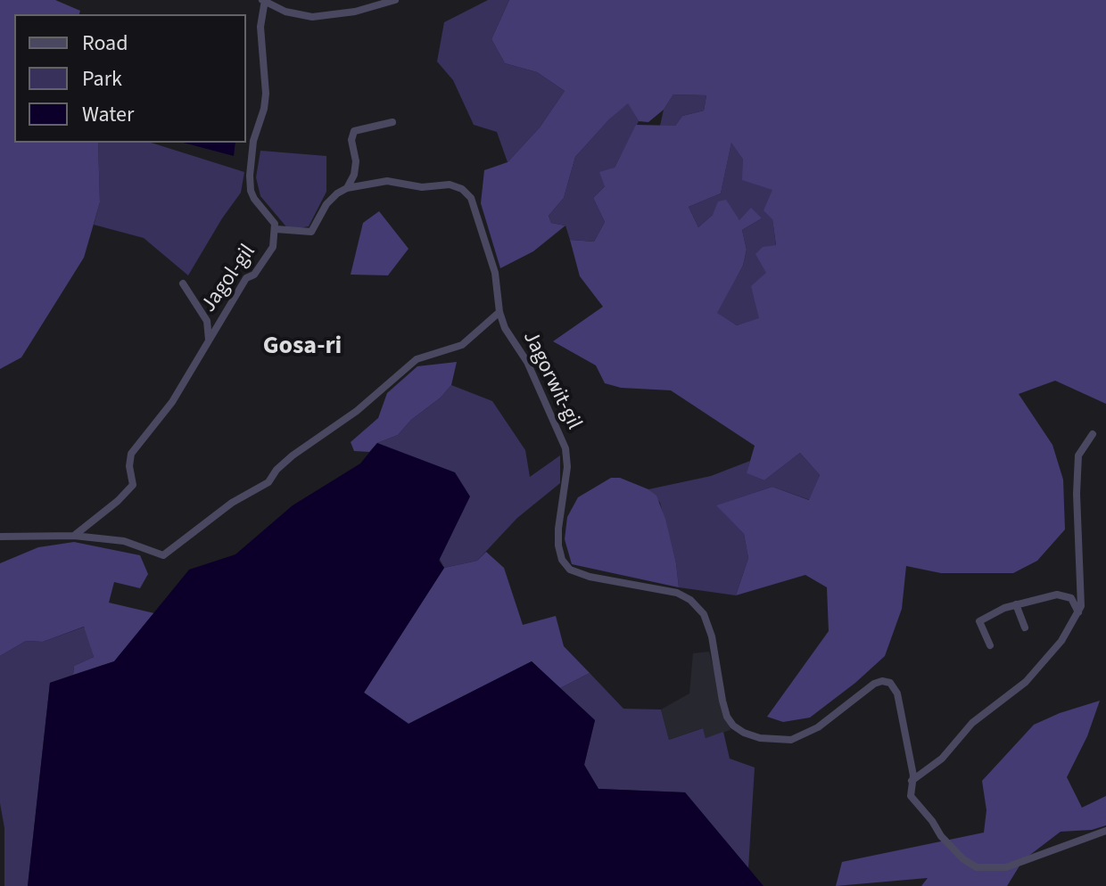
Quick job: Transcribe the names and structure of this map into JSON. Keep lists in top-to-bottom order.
{
  "streets": {
    "street": ["Jagol-gil", "Jagorwit-gil"]
  },
  "districts": ["Gosa-ri"],
  "legend": ["Road", "Park", "Water"]
}
